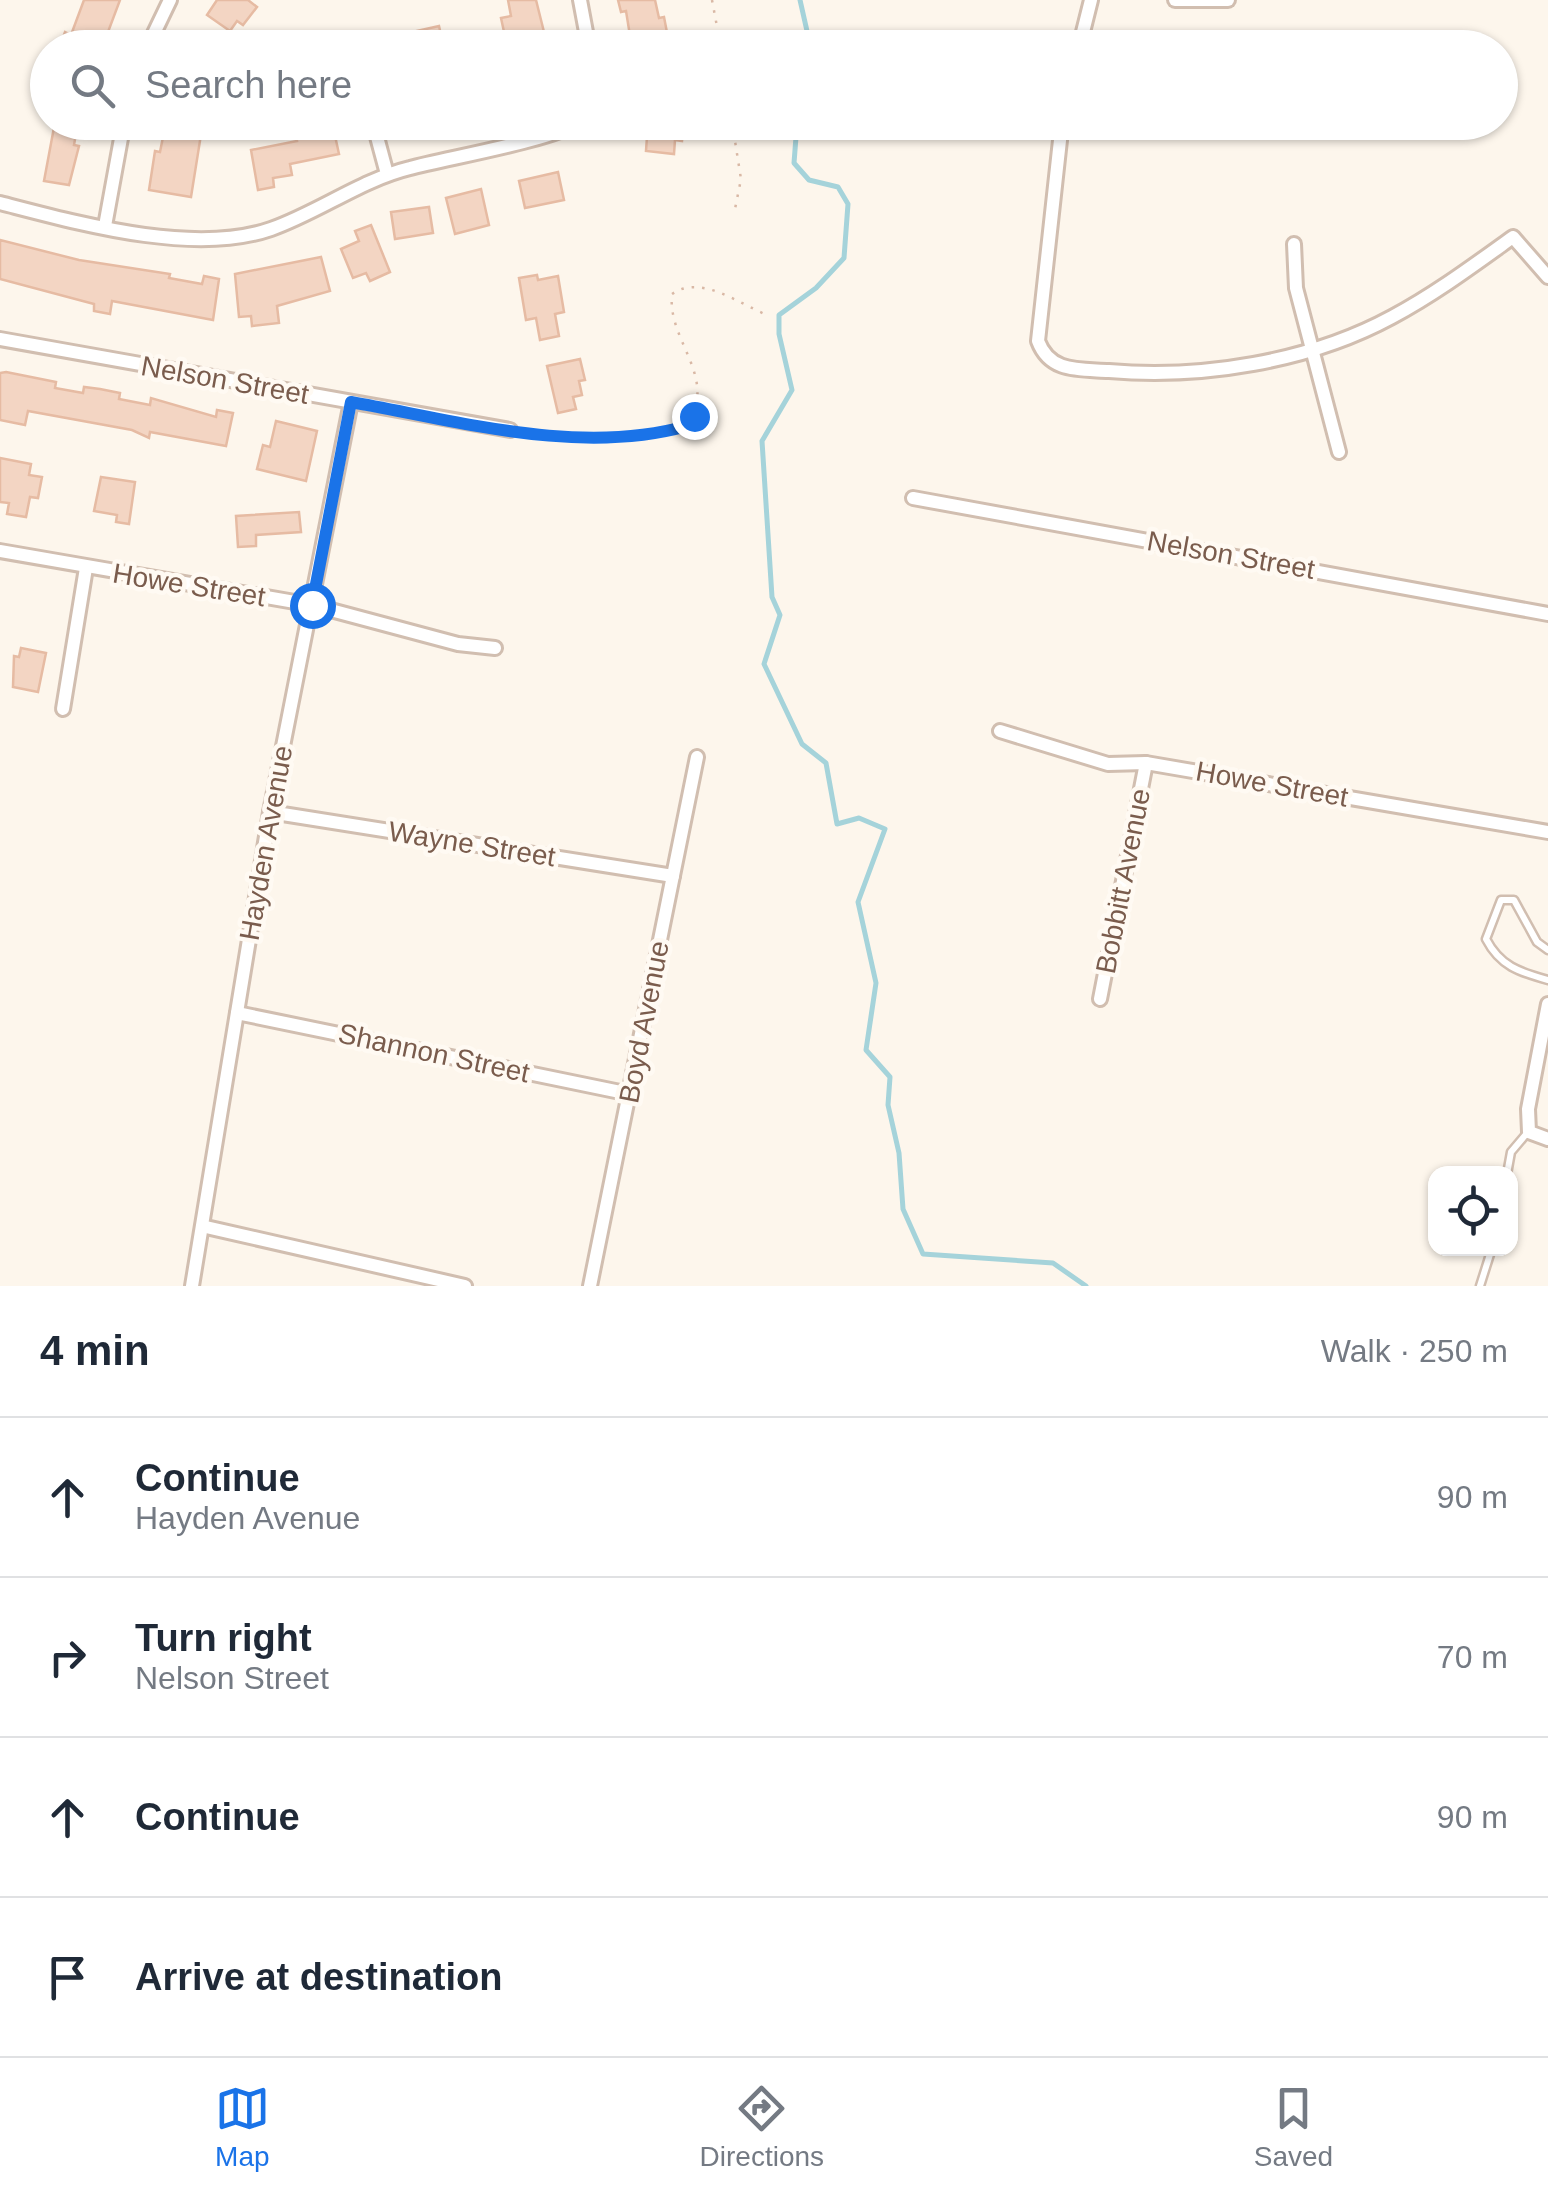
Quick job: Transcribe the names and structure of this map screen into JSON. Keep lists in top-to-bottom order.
{
  "streets": {
    "street": [
      "Nelson Street",
      "Howe Street",
      "Hayden Avenue",
      "Wayne Street",
      "Bobbitt Avenue",
      "Boyd Avenue",
      "Shannon Street"
    ]
  },
  "crossings": [
    ["Nelson Street", "Hayden Avenue"],
    ["Howe Street", "Hayden Avenue"],
    ["Howe Street", "Bobbitt Avenue"],
    ["Hayden Avenue", "Wayne Street"],
    ["Hayden Avenue", "Shannon Street"],
    ["Wayne Street", "Boyd Avenue"],
    ["Boyd Avenue", "Shannon Street"]
  ],
  "page": {
    "search": "Search here",
    "heading": ["4 min", "Walk · 250 m"],
    "list": [
      ["Continue", "Hayden Avenue", "90 m"],
      ["Turn right", "Nelson Street", "70 m"],
      ["Continue", "90 m"],
      "Arrive at destination"
    ],
    "nav": ["Map", "Directions", "Saved"]
  }
}
